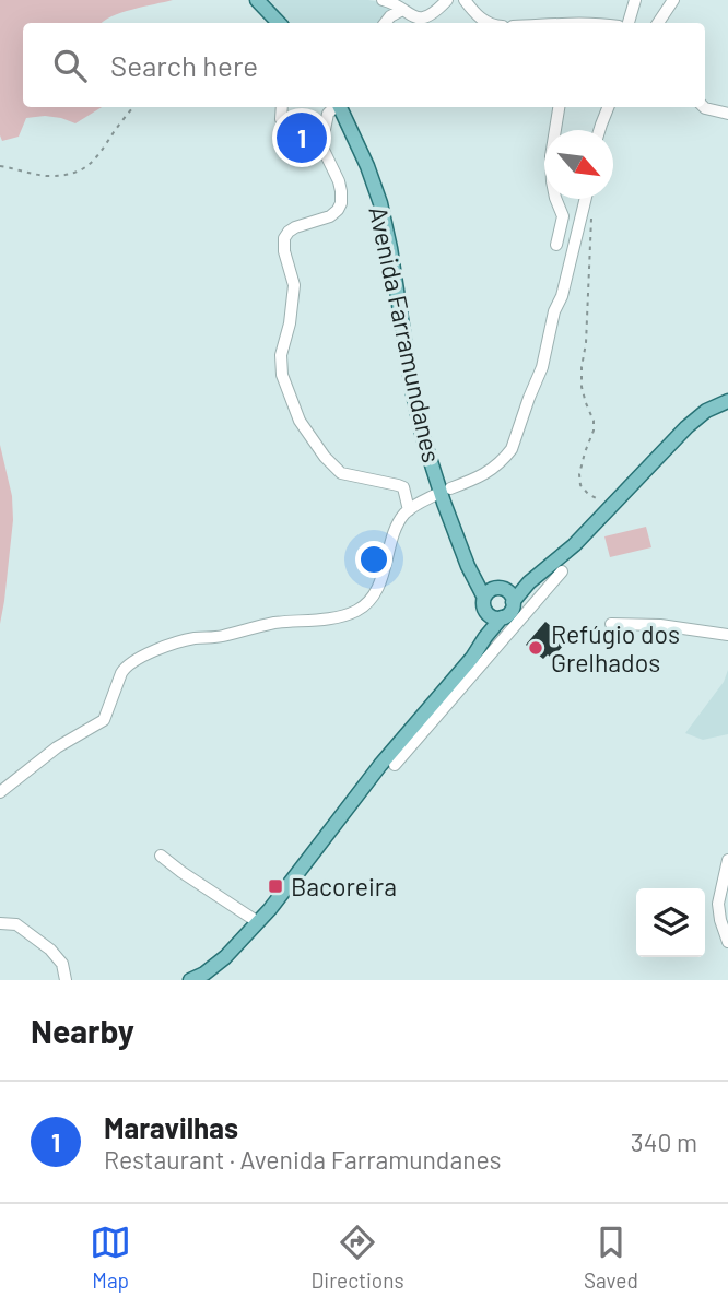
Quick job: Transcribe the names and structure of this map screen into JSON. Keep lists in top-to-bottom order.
{
  "streets": {
    "main road": ["Avenida Farramundanes"]
  },
  "places": {
    "other": ["Refúgio dos Grelhados"],
    "transit": ["Bacoreira"]
  },
  "north": "bottom right",
  "page": {
    "search": "Search here",
    "pins": "1",
    "heading": "Nearby",
    "list": [
      {
        "mark": "1",
        "name": "Maravilhas",
        "note": "Restaurant · Avenida Farramundanes",
        "value": "340 m"
      }
    ],
    "nav": ["Map", "Directions", "Saved"]
  }
}
